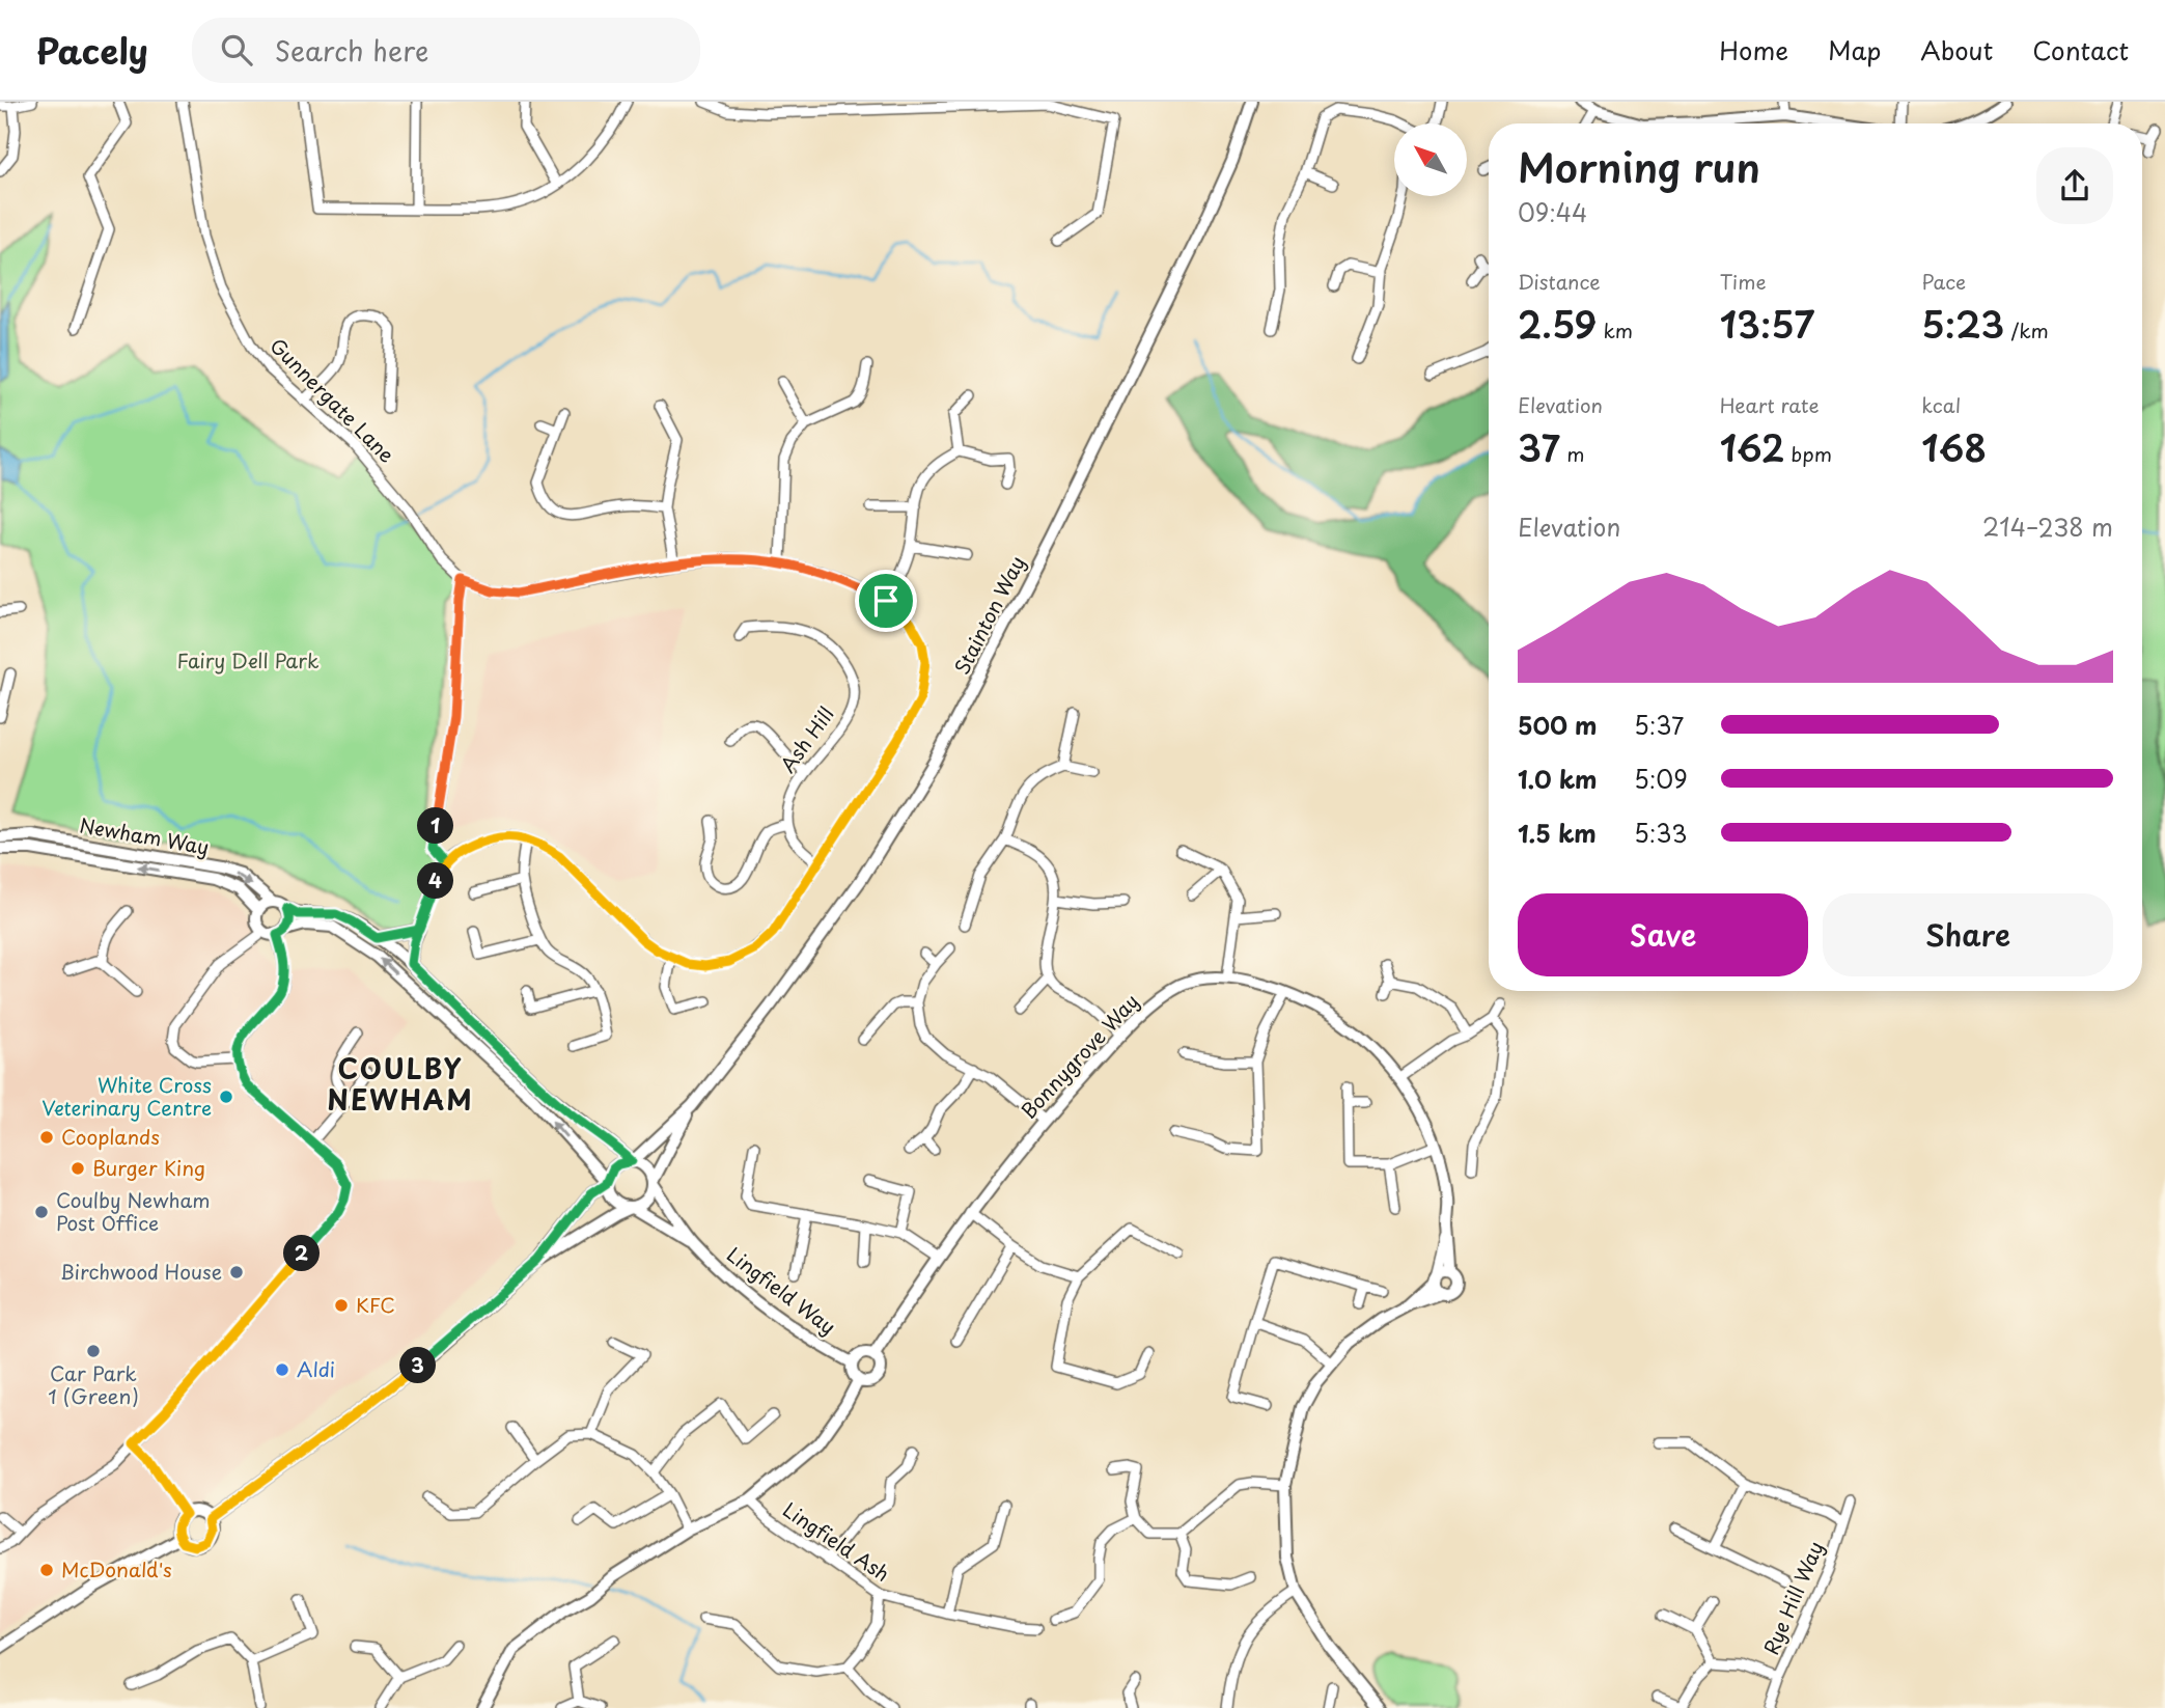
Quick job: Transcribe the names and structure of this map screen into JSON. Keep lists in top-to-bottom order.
{
  "streets": {
    "street": [
      "Gunnergate Lane",
      "Stainton Way",
      "Ash Hill",
      "Newham Way",
      "Bonnygrove Way",
      "Lingfield Way",
      "Lingfield Ash",
      "Rye Hill Way"
    ]
  },
  "crossings": [
    ["Stainton Way", "Newham Way"],
    ["Stainton Way", "Lingfield Way"],
    ["Newham Way", "Lingfield Way"],
    ["Bonnygrove Way", "Lingfield Way"]
  ],
  "districts": ["COULBY NEWHAM"],
  "parks": ["Fairy Dell Park"],
  "places": [
    "White Cross Veterinary Centre",
    "Cooplands",
    "Burger King",
    "Coulby Newham Post Office",
    "Birchwood House",
    "KFC",
    "Car Park 1 (Green)",
    "Aldi",
    "McDonald's"
  ],
  "north": "top left",
  "page": {
    "header": "Pacely",
    "search": "Search here",
    "nav": [
      "Home",
      "Map",
      "About",
      "Contact"
    ],
    "heading": ["Morning run", "09:44"],
    "stats": [
      ["Distance", "2.59 km"],
      ["Time", "13:57"],
      ["Pace", "5:23 /km"],
      ["Elevation", "37 m"],
      ["Heart rate", "162 bpm"],
      ["kcal", "168"]
    ],
    "chart": ["Elevation", "214–238 m"],
    "list": [
      {
        "name": "500 m",
        "note": "5:37"
      },
      {
        "name": "1.0 km",
        "note": "5:09"
      },
      {
        "name": "1.5 km",
        "note": "5:33"
      }
    ],
    "pins": [
      "1",
      "4",
      "2",
      "3"
    ],
    "buttons": ["Save", "Share"]
  }
}
